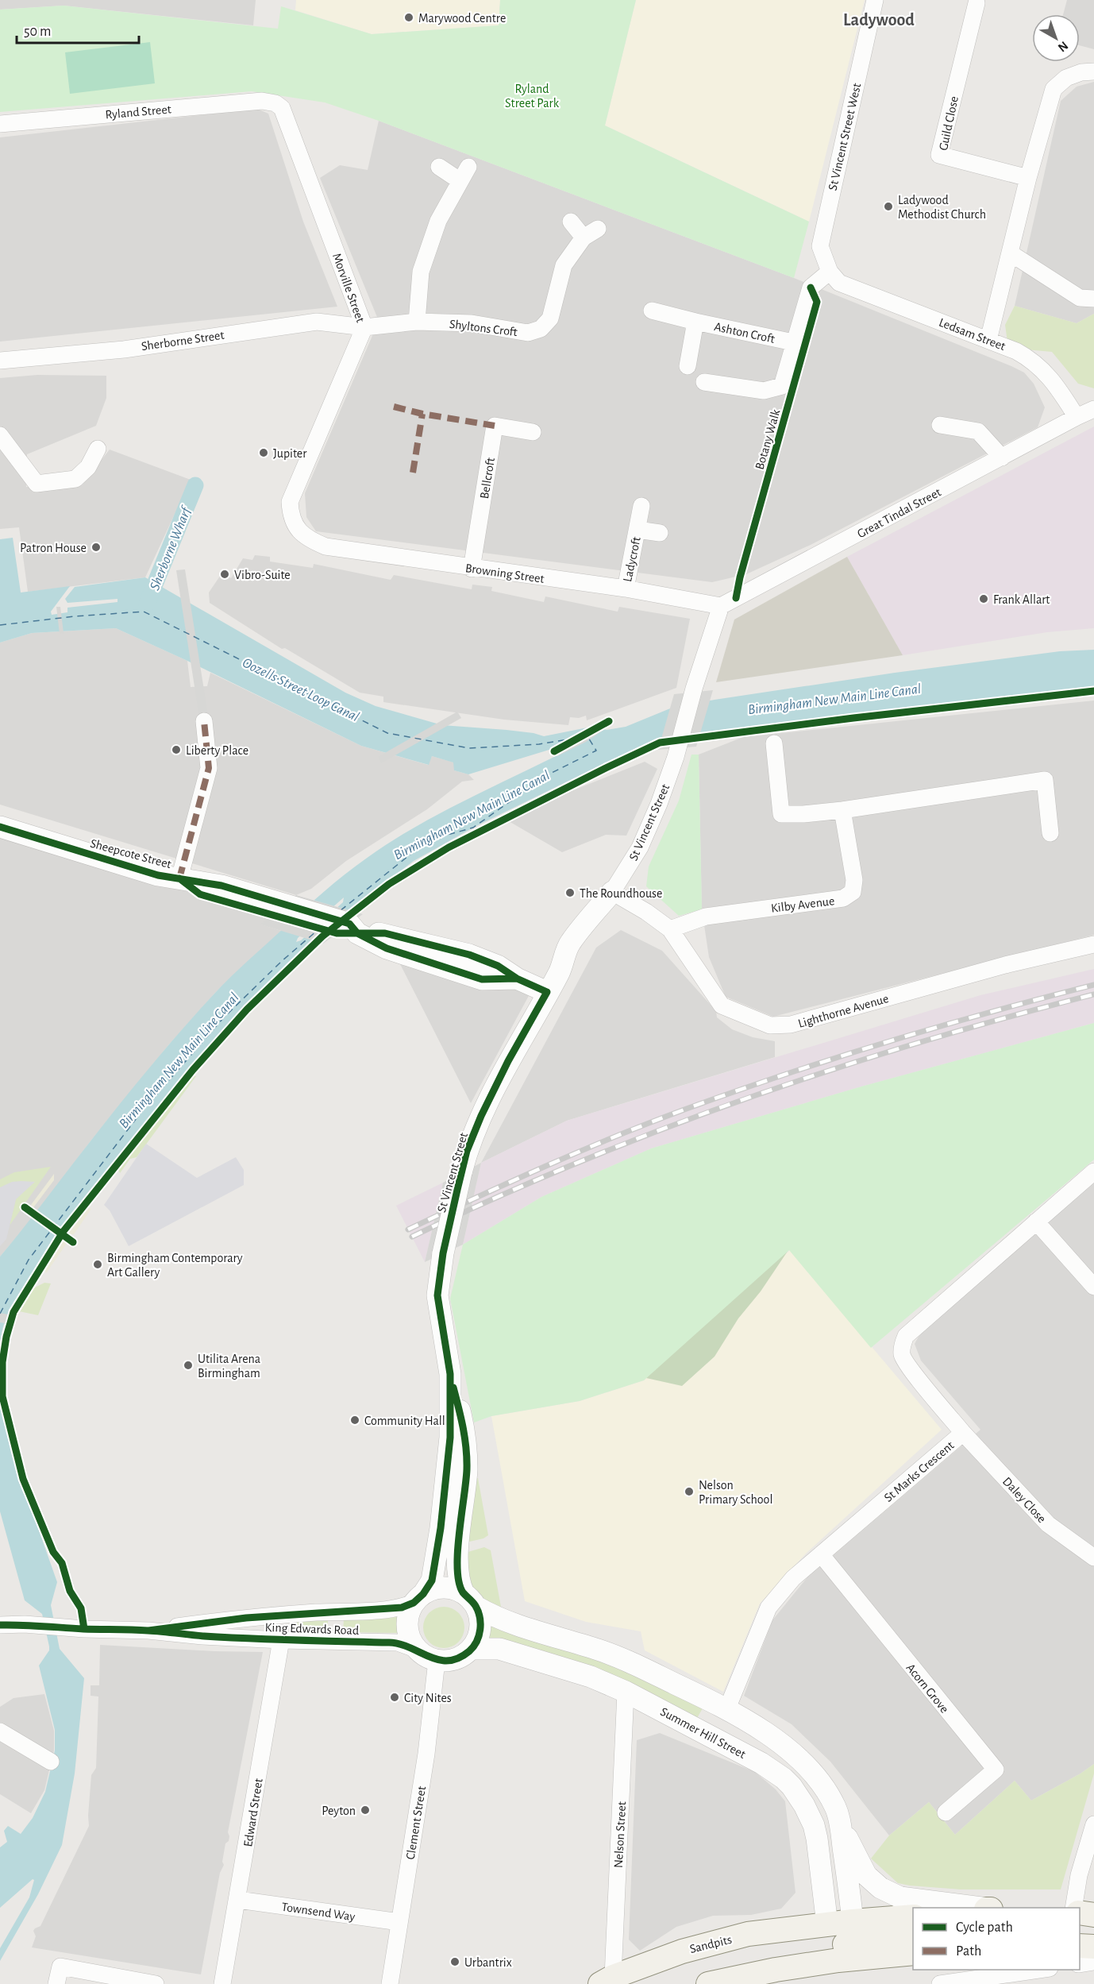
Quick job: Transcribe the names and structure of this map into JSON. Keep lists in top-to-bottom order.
{
  "streets": {
    "main road": ["Sandpits"],
    "street": [
      "Ryland Street",
      "Guild Close",
      "St Vincent Street West",
      "Morville Street",
      "Shyltons Croft",
      "Ashton Croft",
      "Ledsam Street",
      "Sherborne Street",
      "Bellcroft",
      "Great Tindal Street",
      "Ladycroft",
      "Browning Street",
      "St Vincent Street",
      "Sheepcote Street",
      "Kilby Avenue",
      "Lighthorne Avenue",
      "St Marks Crescent",
      "Daley Close",
      "King Edwards Road",
      "Acorn Grove",
      "Summer Hill Street",
      "Edward Street",
      "Clement Street",
      "Nelson Street",
      "Townsend Way"
    ],
    "cycle path": ["Botany Walk"]
  },
  "crossings": [
    ["Ryland Street", "Morville Street"],
    ["St Vincent Street West", "Ledsam Street"],
    ["Morville Street", "Shyltons Croft"],
    ["Morville Street", "Sherborne Street"],
    ["Morville Street", "Browning Street"],
    ["Shyltons Croft", "Sherborne Street"],
    ["Ledsam Street", "Great Tindal Street"],
    ["Bellcroft", "Browning Street"],
    ["Great Tindal Street", "Browning Street"],
    ["Great Tindal Street", "St Vincent Street"],
    ["Ladycroft", "Browning Street"],
    ["Browning Street", "St Vincent Street"],
    ["St Vincent Street", "Sheepcote Street"],
    ["St Vincent Street", "Lighthorne Avenue"],
    ["St Vincent Street", "King Edwards Road"],
    ["St Vincent Street", "Summer Hill Street"],
    ["St Vincent Street", "Clement Street"],
    ["Kilby Avenue", "Lighthorne Avenue"],
    ["St Marks Crescent", "Daley Close"],
    ["St Marks Crescent", "Acorn Grove"],
    ["King Edwards Road", "Summer Hill Street"],
    ["King Edwards Road", "Edward Street"],
    ["King Edwards Road", "Clement Street"],
    ["Summer Hill Street", "Clement Street"],
    ["Summer Hill Street", "Nelson Street"],
    ["Summer Hill Street", "Sandpits"],
    ["Edward Street", "Townsend Way"],
    ["Clement Street", "Townsend Way"],
    ["Nelson Street", "Sandpits"]
  ],
  "districts": ["Ladywood"],
  "water": ["Sherborne Wharf", "Oozells Street Loop Canal", "Birmingham New Main Line Canal"],
  "parks": ["Ryland Street Park"],
  "places": [
    "Marywood Centre",
    "Ladywood Methodist Church",
    "Jupiter",
    "Patron House",
    "Vibro-Suite",
    "Frank Allart",
    "Liberty Place",
    "The Roundhouse",
    "Birmingham Contemporary Art Gallery",
    "Utilita Arena Birmingham",
    "Community Hall",
    "Nelson Primary School",
    "City Nites",
    "Peyton",
    "Urbantrix"
  ],
  "legend": ["Cycle path", "Path"],
  "scale_bar": "50 m",
  "north": "bottom right"
}
